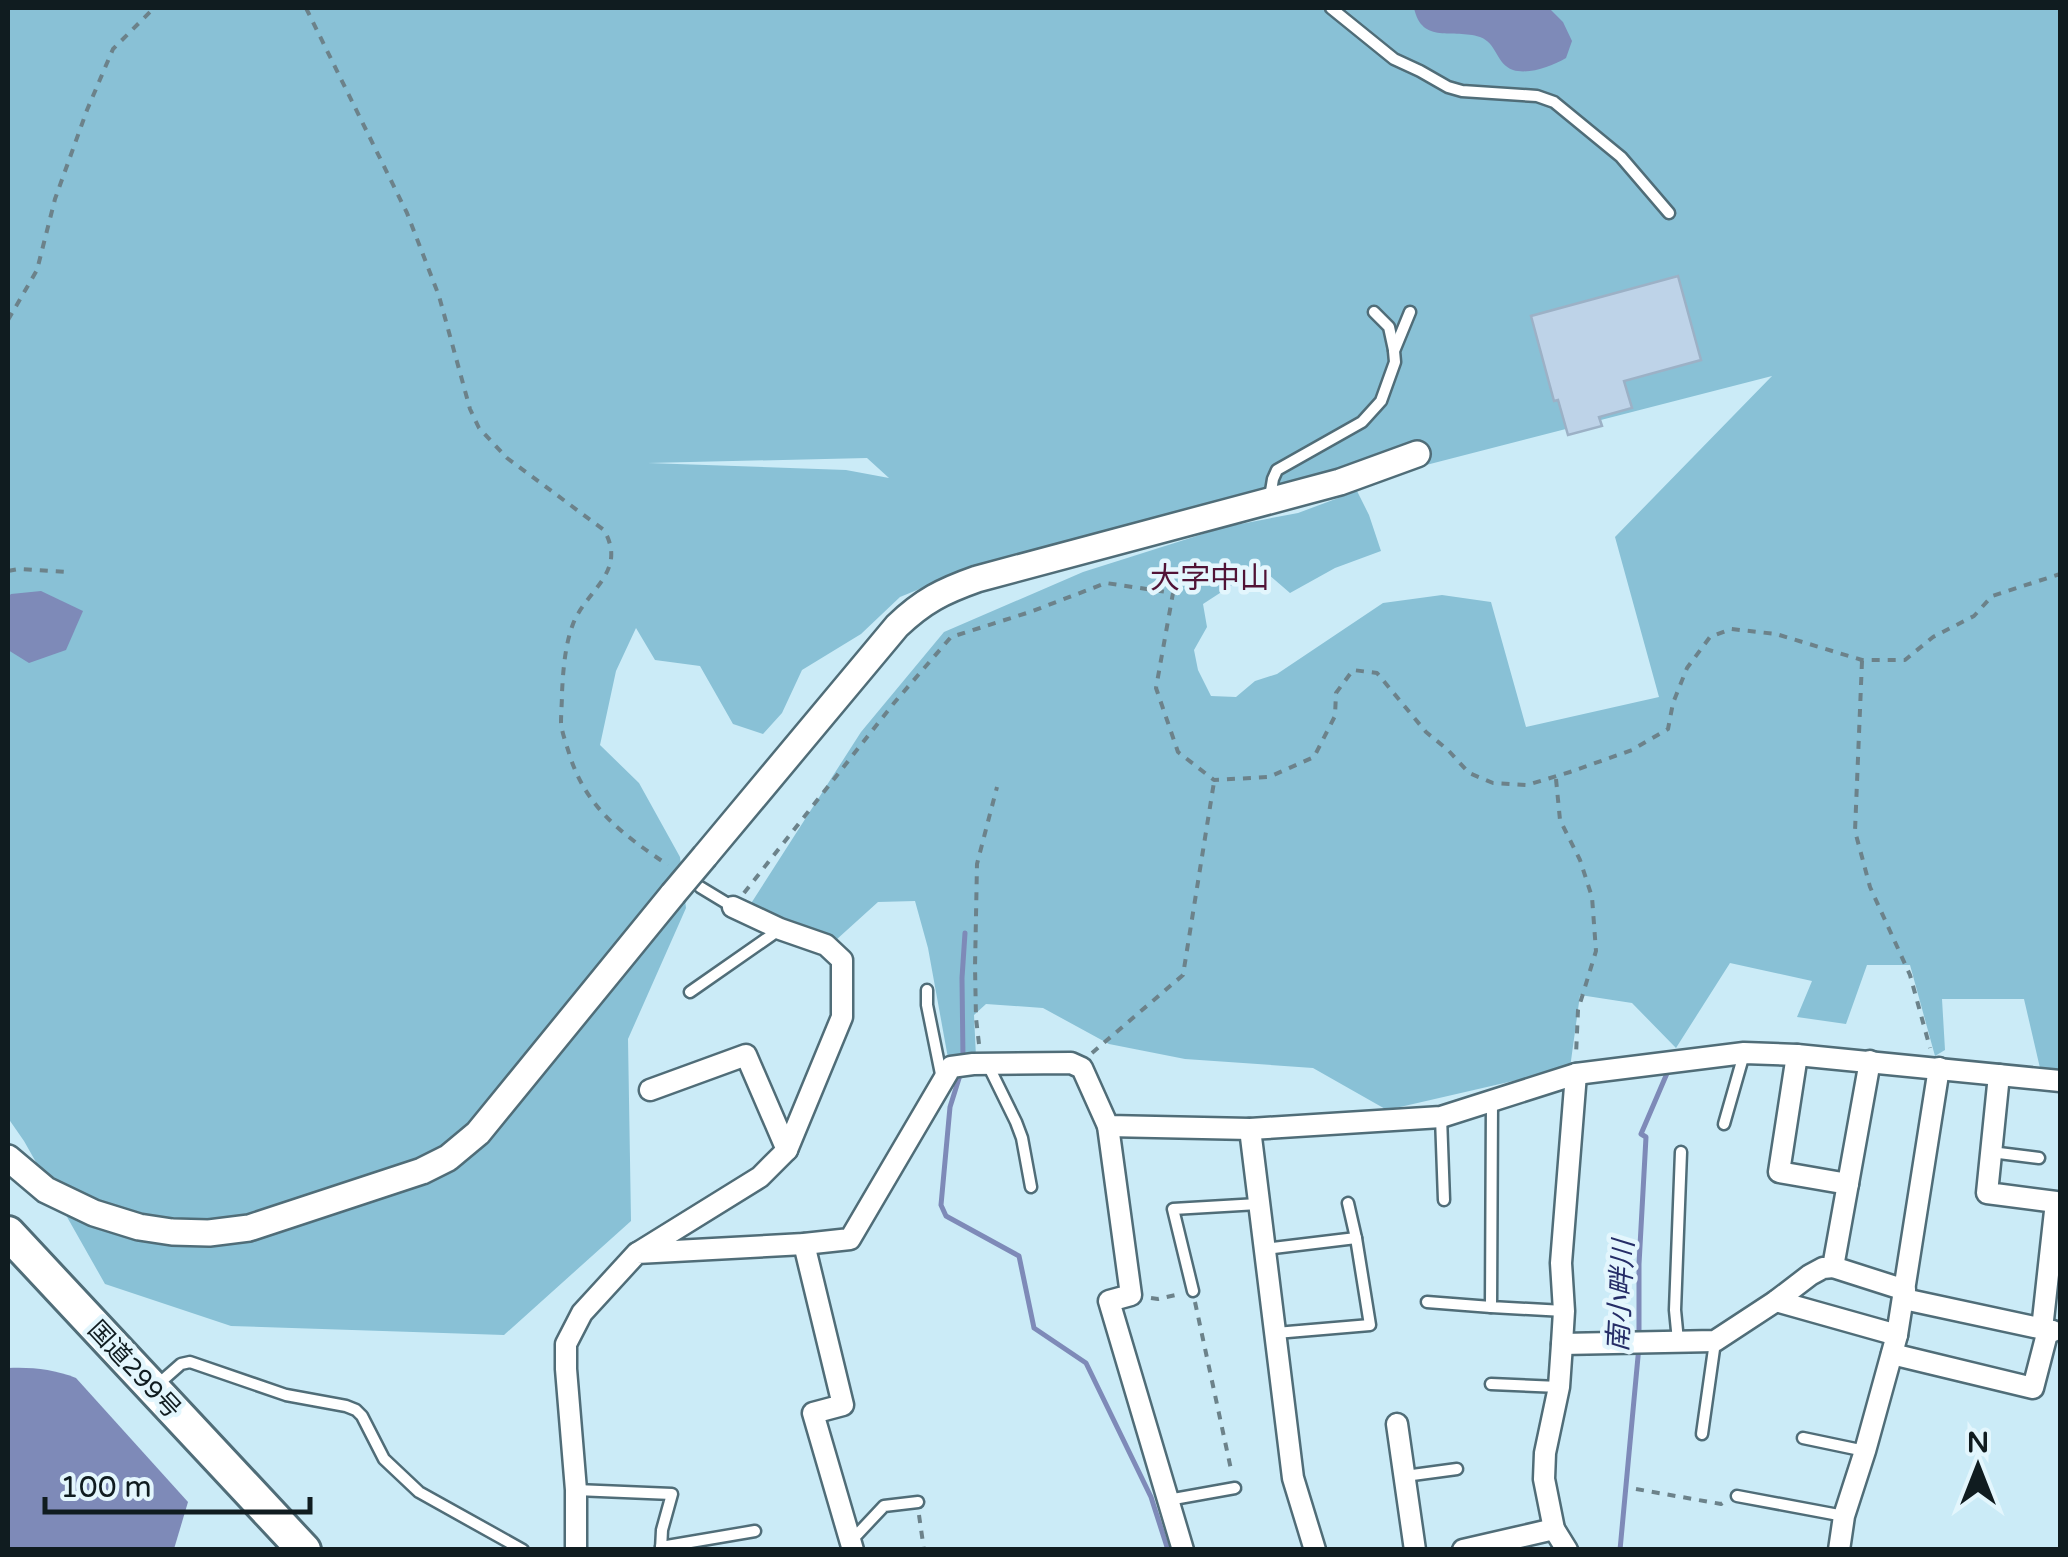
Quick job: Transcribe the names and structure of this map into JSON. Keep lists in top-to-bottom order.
{
  "streets": {
    "highway": ["国道299号"]
  },
  "districts": ["大字中山"],
  "water": ["南小畔川"],
  "scale_bar": "100 m",
  "north": "top"
}
